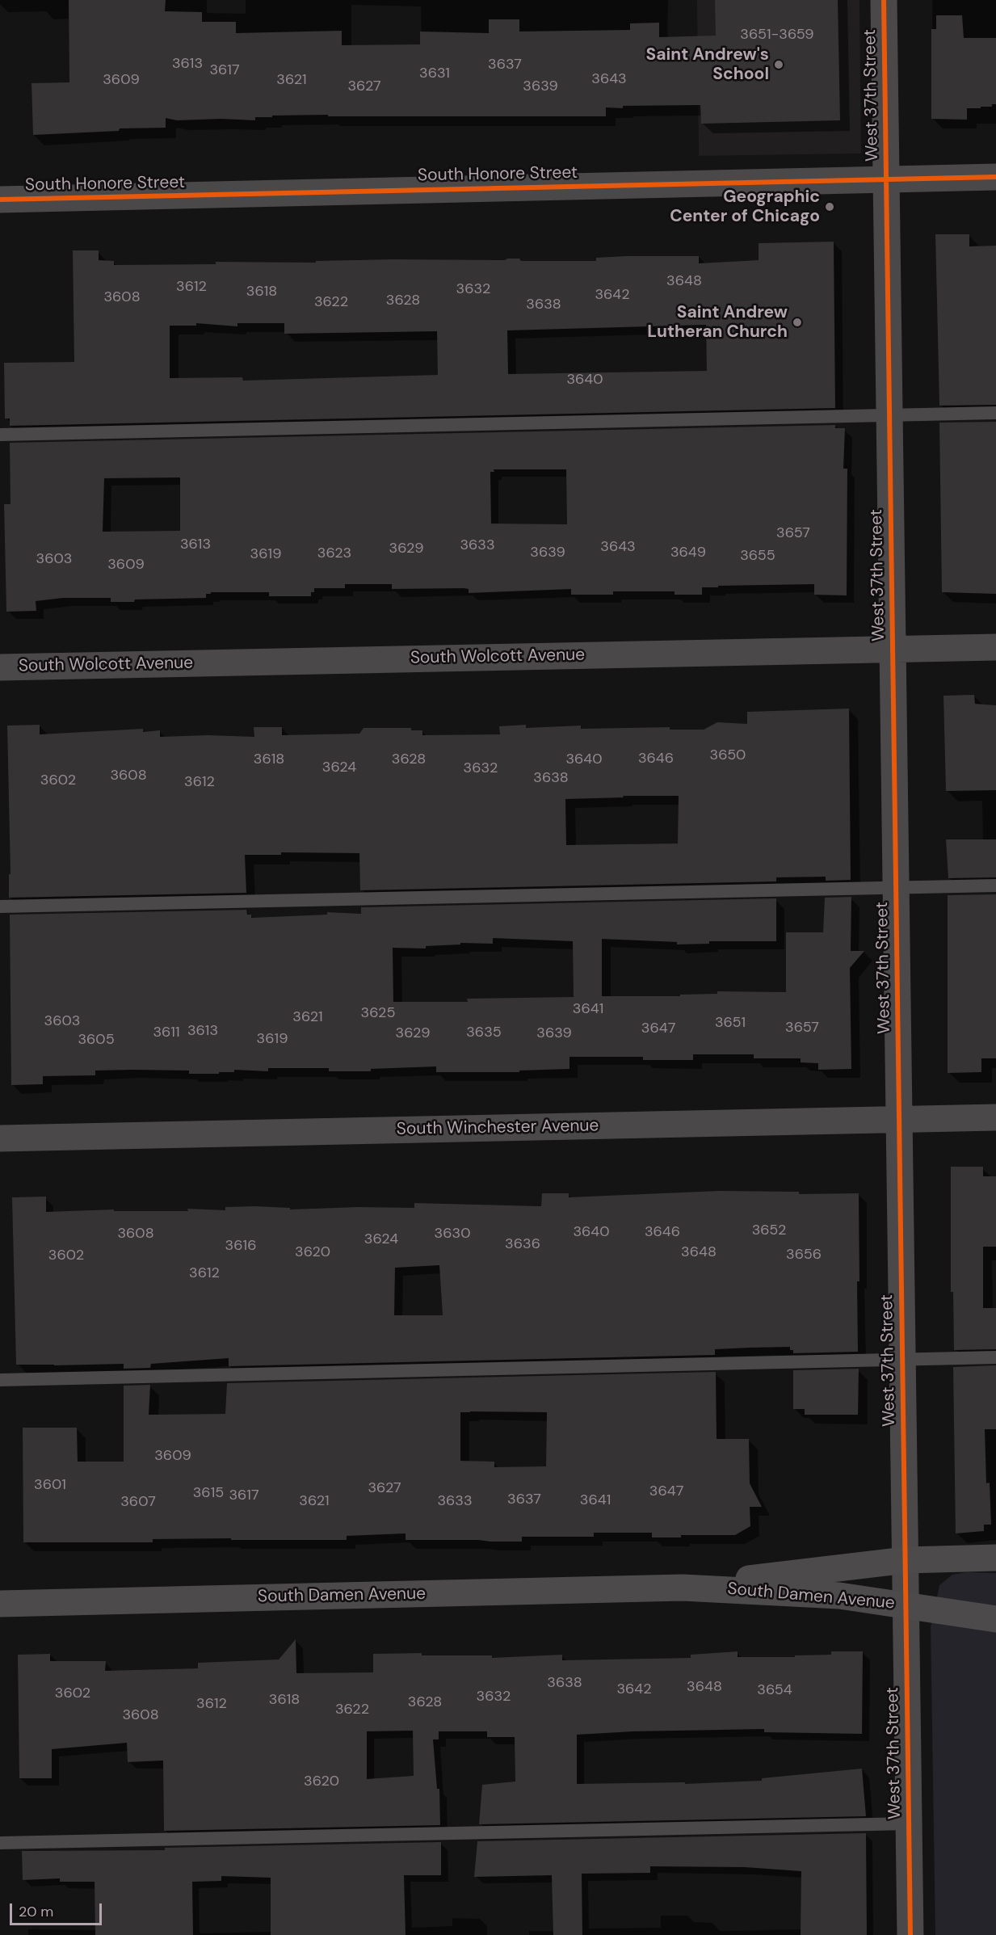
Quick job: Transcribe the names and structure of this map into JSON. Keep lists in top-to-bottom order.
{
  "streets": {
    "main road": ["South Damen Avenue"],
    "street": [
      "West 37th Street",
      "South Honore Street",
      "South Wolcott Avenue",
      "South Winchester Avenue"
    ]
  },
  "crossings": [
    ["West 37th Street", "South Honore Street"],
    ["West 37th Street", "South Wolcott Avenue"],
    ["West 37th Street", "South Winchester Avenue"],
    ["West 37th Street", "South Damen Avenue"]
  ],
  "places": ["Saint Andrew's School", "Geographic Center of Chicago", "Saint Andrew Lutheran Church"],
  "house_numbers": [
    "3651-3659",
    "3613",
    "3637",
    "3617",
    "3631",
    "3643",
    "3609",
    "3621",
    "3627",
    "3639",
    "3648",
    "3612",
    "3632",
    "3618",
    "3642",
    "3608",
    "3628",
    "3622",
    "3638",
    "3640",
    "3657",
    "3613",
    "3633",
    "3643",
    "3629",
    "3639",
    "3649",
    "3623",
    "3619",
    "3655",
    "3603",
    "3609",
    "3650",
    "3646",
    "3618",
    "3628",
    "3640",
    "3624",
    "3632",
    "3608",
    "3638",
    "3602",
    "3612",
    "3641",
    "3625",
    "3621",
    "3603",
    "3651",
    "3657",
    "3647",
    "3613",
    "3611",
    "3635",
    "3629",
    "3639",
    "3619",
    "3605",
    "3652",
    "3640",
    "3646",
    "3608",
    "3630",
    "3624",
    "3636",
    "3616",
    "3620",
    "3648",
    "3656",
    "3602",
    "3612",
    "3609",
    "3601",
    "3627",
    "3647",
    "3615",
    "3617",
    "3637",
    "3641",
    "3621",
    "3633",
    "3607",
    "3638",
    "3648",
    "3642",
    "3654",
    "3602",
    "3632",
    "3618",
    "3628",
    "3612",
    "3622",
    "3608",
    "3620"
  ],
  "scale_bar": "20 m"
}
